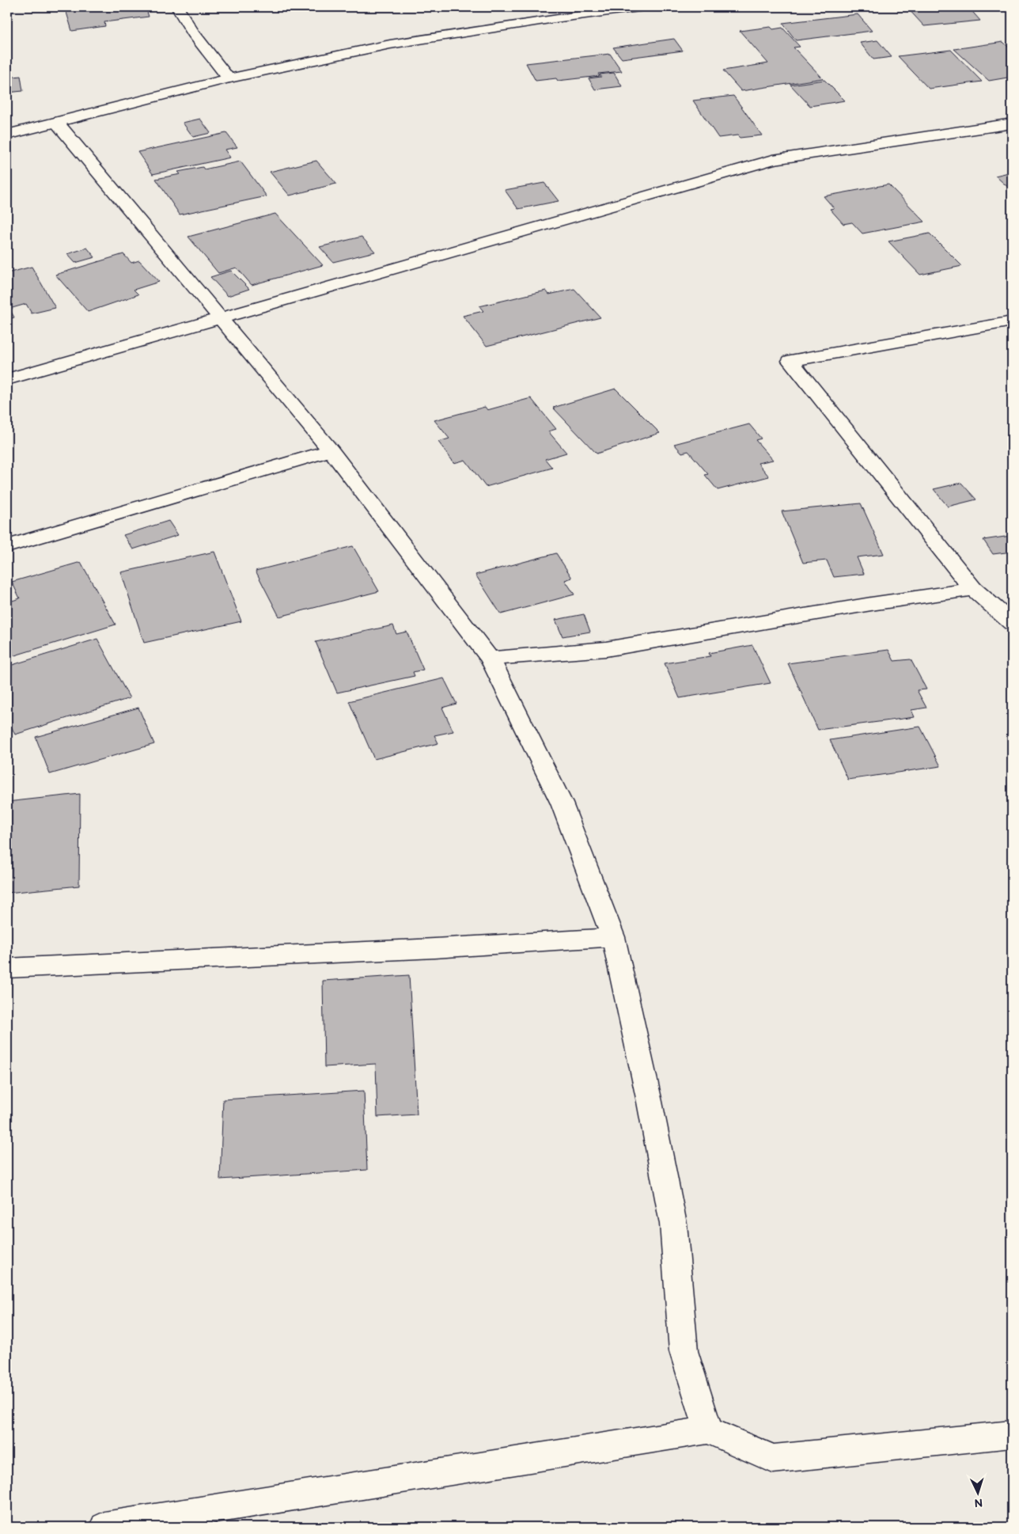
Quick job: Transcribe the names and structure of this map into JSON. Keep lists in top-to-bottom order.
{
  "north": "bottom"
}
